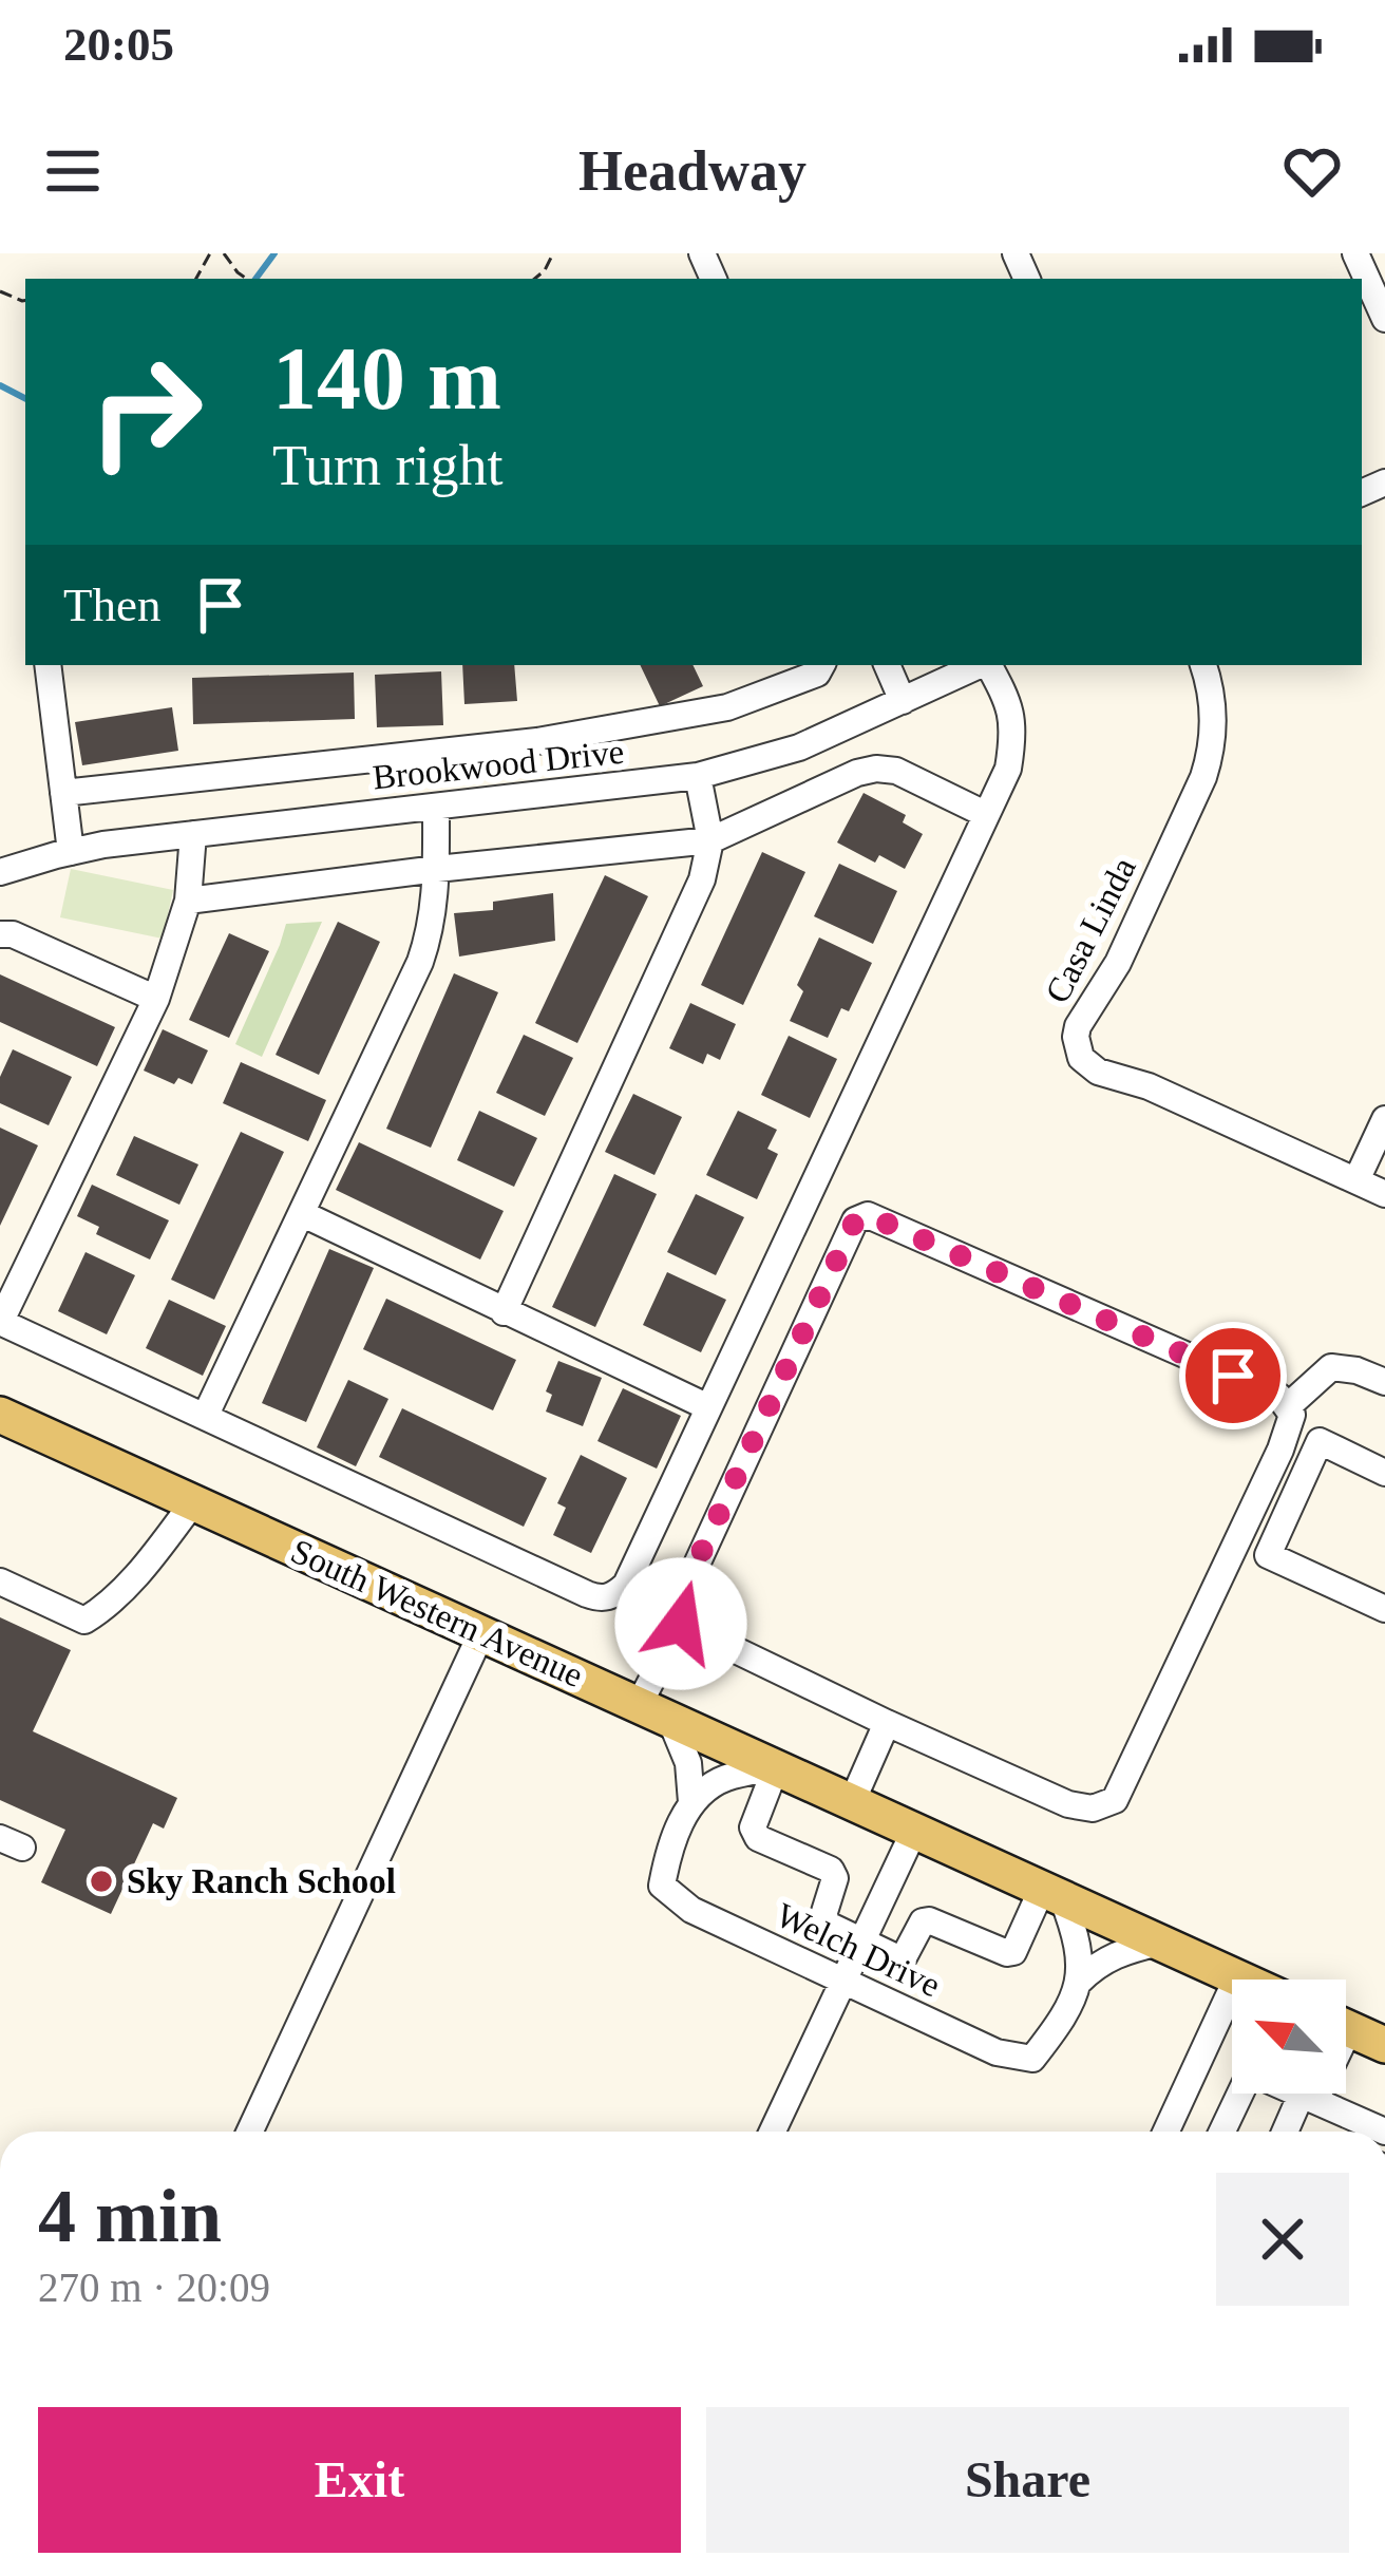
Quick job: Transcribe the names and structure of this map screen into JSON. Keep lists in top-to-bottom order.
{
  "streets": {
    "main road": ["South Western Avenue"],
    "street": ["Brookwood Drive", "Casa Linda", "Welch Drive"]
  },
  "places": ["Sky Ranch School"],
  "north": "top left",
  "page": {
    "status": "20:05",
    "header": "Headway",
    "turn": ["140 m", "Turn right"],
    "then": "Then",
    "heading": ["4 min", "270 m · 20:09"],
    "buttons": ["Exit", "Share"]
  }
}
